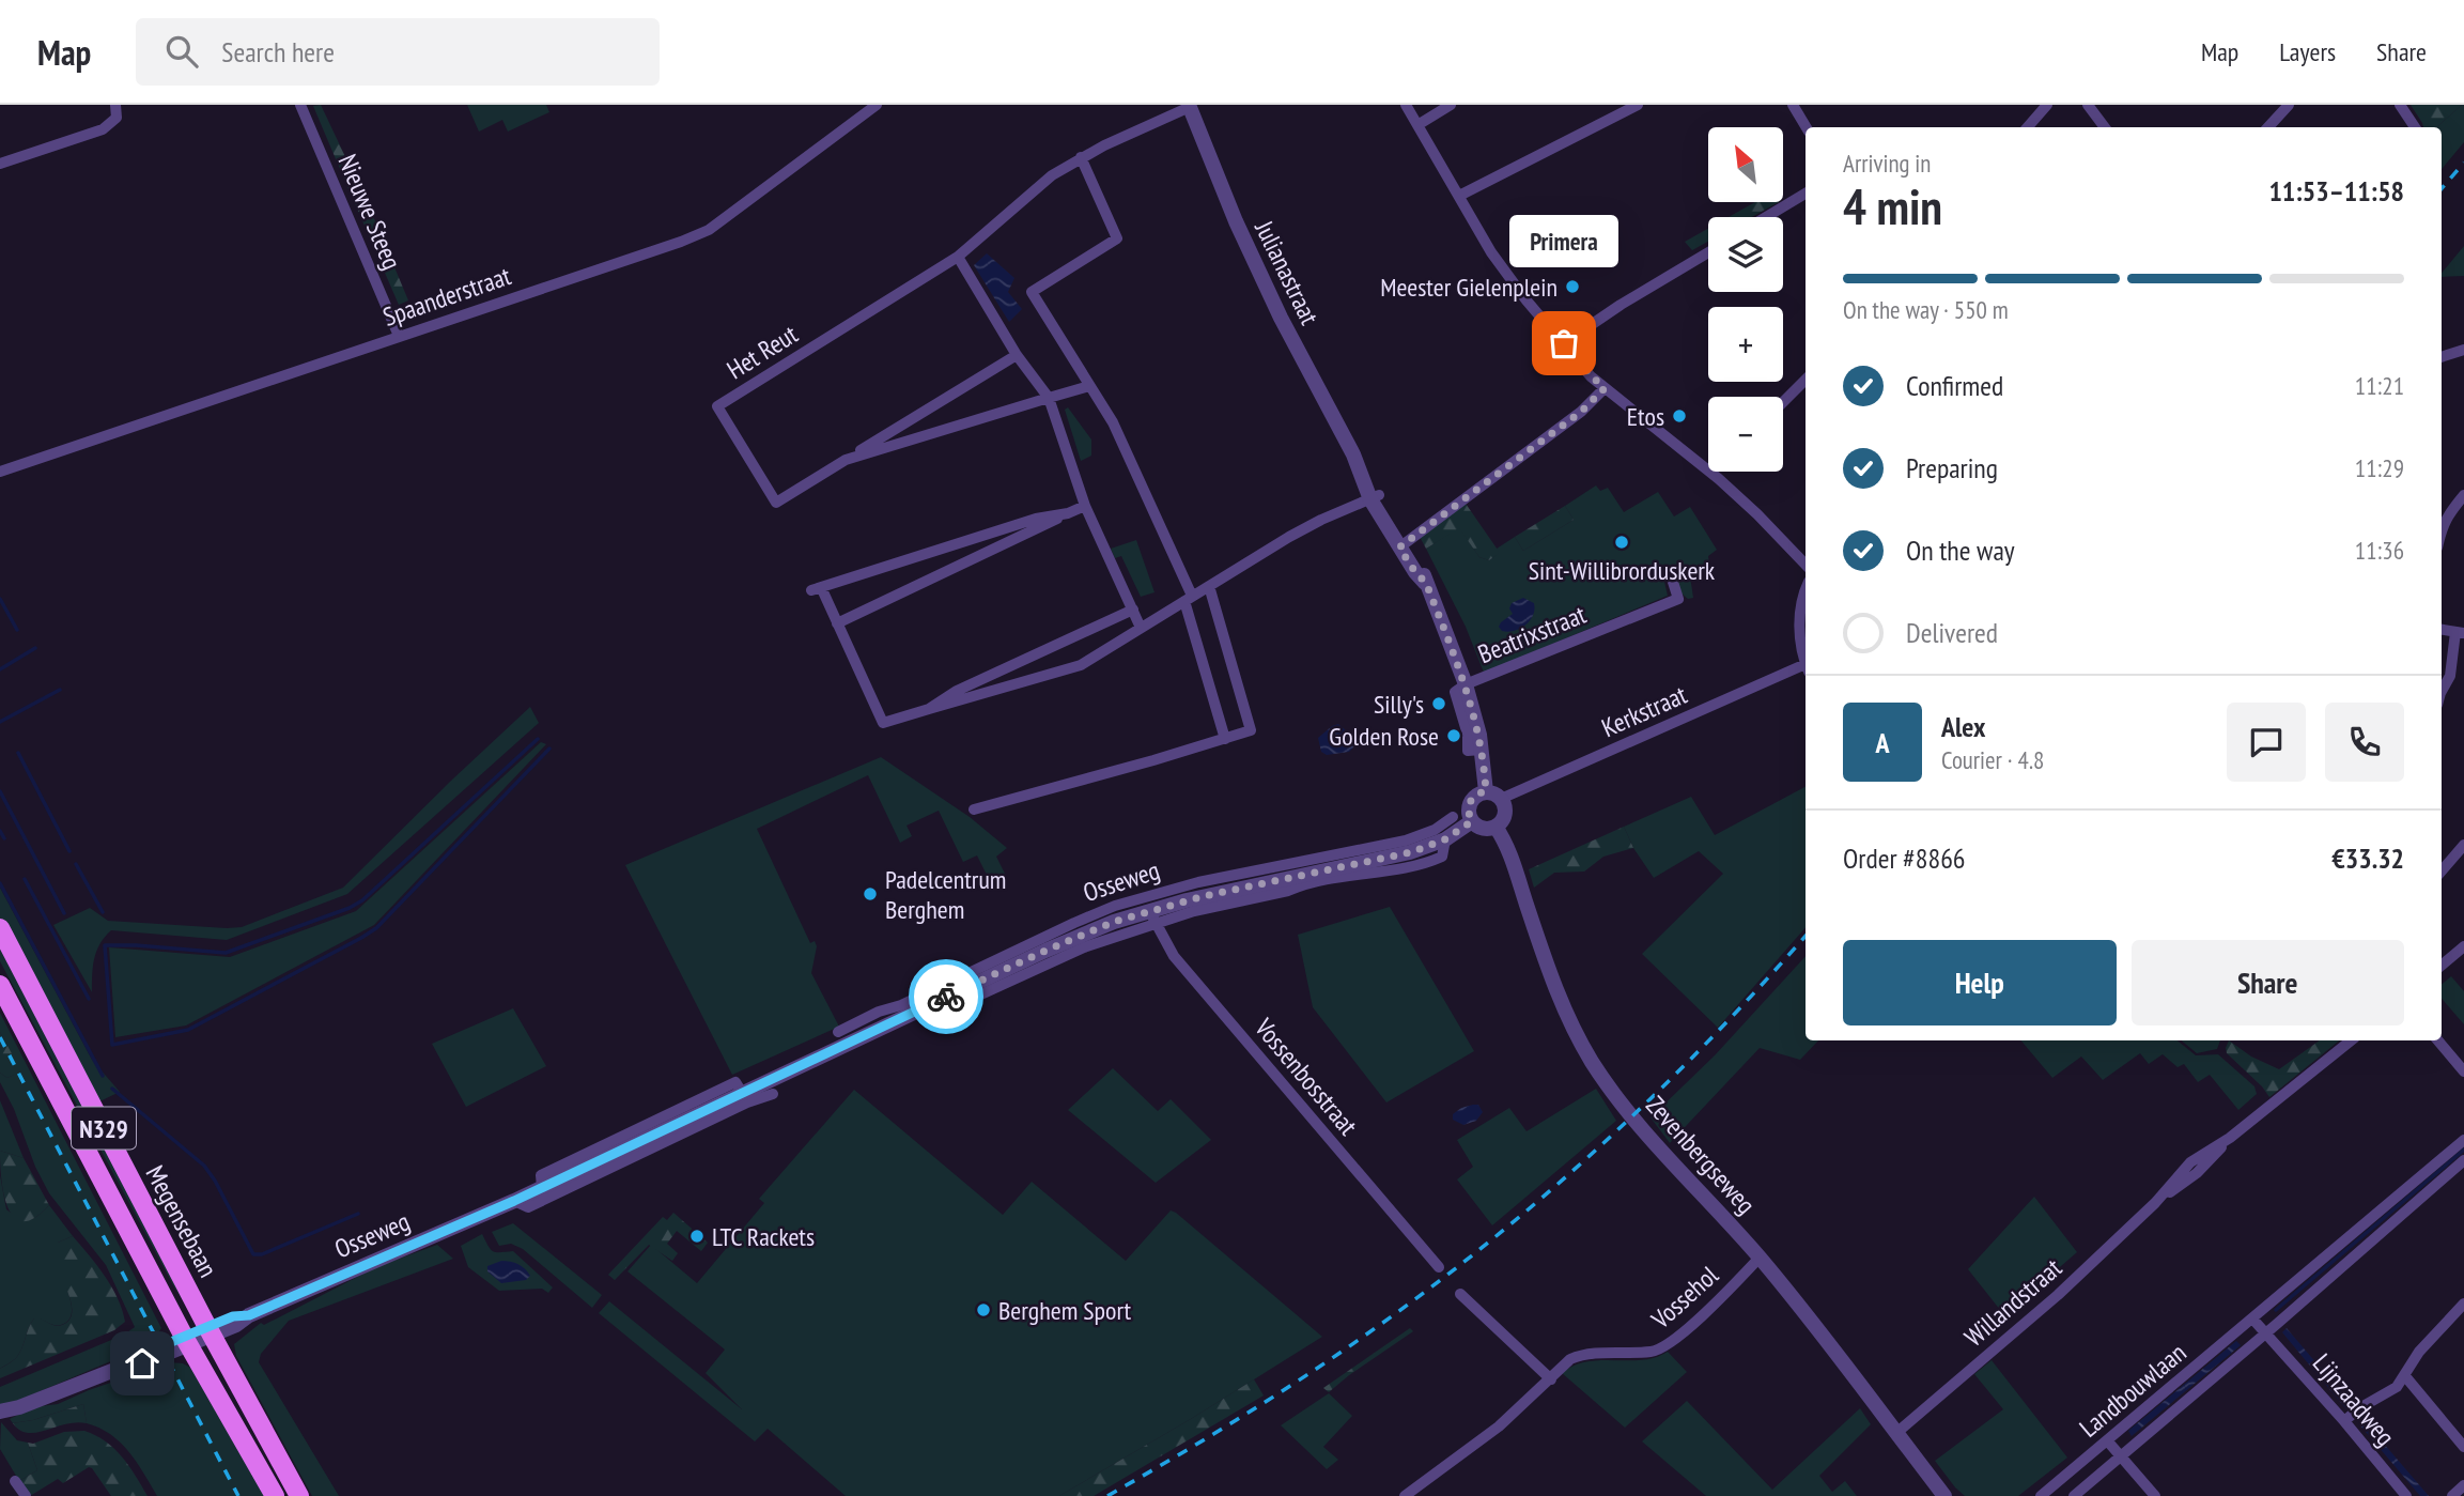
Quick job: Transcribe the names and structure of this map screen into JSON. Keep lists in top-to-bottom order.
{
  "streets": {
    "main road": ["N329", "Megensebaan"],
    "street": [
      "Nieuwe Steeg",
      "Julianastraat",
      "Spaanderstraat",
      "Het Reut",
      "Beatrixstraat",
      "Kerkstraat",
      "Osseweg",
      "Vossenbosstraat",
      "Zevenbergseweg",
      "Vossehol",
      "Willandstraat",
      "Landbouwlaan",
      "Lijnzaadweg"
    ]
  },
  "crossings": [
    ["Nieuwe Steeg", "Spaanderstraat"],
    ["Julianastraat", "Het Reut"],
    ["Julianastraat", "Beatrixstraat"],
    ["Julianastraat", "Kerkstraat"],
    ["Julianastraat", "Osseweg"],
    ["Julianastraat", "Zevenbergseweg"],
    ["Kerkstraat", "Osseweg"],
    ["Kerkstraat", "Zevenbergseweg"],
    ["Osseweg", "Vossenbosstraat"],
    ["Osseweg", "Zevenbergseweg"],
    ["Osseweg", "Megensebaan"],
    ["Zevenbergseweg", "Vossehol"],
    ["Zevenbergseweg", "Willandstraat"],
    ["Landbouwlaan", "Lijnzaadweg"]
  ],
  "places": [
    "Meester Gielenplein",
    "Primera",
    "Etos",
    "Sint-Willibrorduskerk",
    "Silly's",
    "Golden Rose",
    "Padelcentrum Berghem",
    "LTC Rackets",
    "Berghem Sport"
  ],
  "north": "top left",
  "page": {
    "header": "Map",
    "search": "Search here",
    "nav": ["Map", "Layers", "Share"],
    "map_buttons": ["+", "−"],
    "heading": ["4 min", "Arriving in", "11:53–11:58"],
    "panel": [
      "Alex",
      "Courier · 4.8",
      "Order #8866",
      "€33.32"
    ],
    "bubble": "Primera",
    "bar": "On the way · 550 m",
    "list": [
      ["Confirmed", "11:21"],
      ["Preparing", "11:29"],
      ["On the way", "11:36"],
      "Delivered"
    ],
    "round": "A",
    "buttons": ["Help", "Share"]
  }
}
